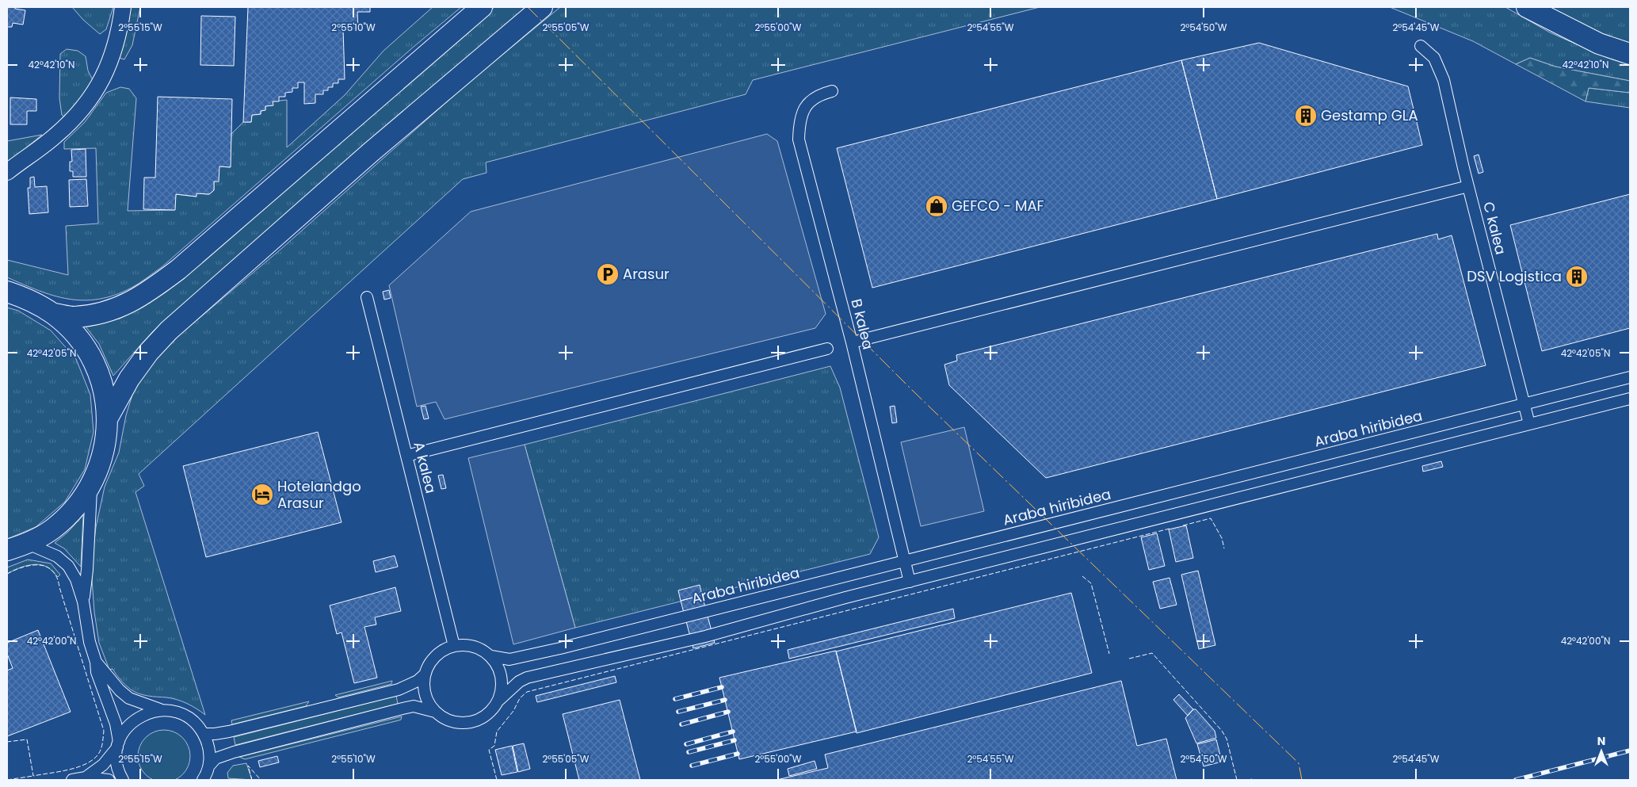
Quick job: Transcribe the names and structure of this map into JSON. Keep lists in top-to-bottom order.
{
  "streets": {
    "street": [
      "C kalea",
      "B kalea",
      "Araba hiribidea",
      "A kalea"
    ]
  },
  "crossings": [
    ["C kalea", "Araba hiribidea"],
    ["B kalea", "Araba hiribidea"],
    ["Araba hiribidea", "A kalea"]
  ],
  "places": {
    "building": ["Gestamp GLA", "DSV Logistica"],
    "shop": ["GEFCO - MAF"],
    "parking": ["Arasur"],
    "hotel": ["Hotelandgo Arasur"]
  },
  "north": "top",
  "coordinates": [
    "2°55'15\"W",
    "2°55'10\"W",
    "2°55'05\"W",
    "2°55'00\"W",
    "2°54'55\"W",
    "2°54'50\"W",
    "2°54'45\"W",
    "42°42'10\"N",
    "42°42'05\"N",
    "42°42'00\"N"
  ]
}
